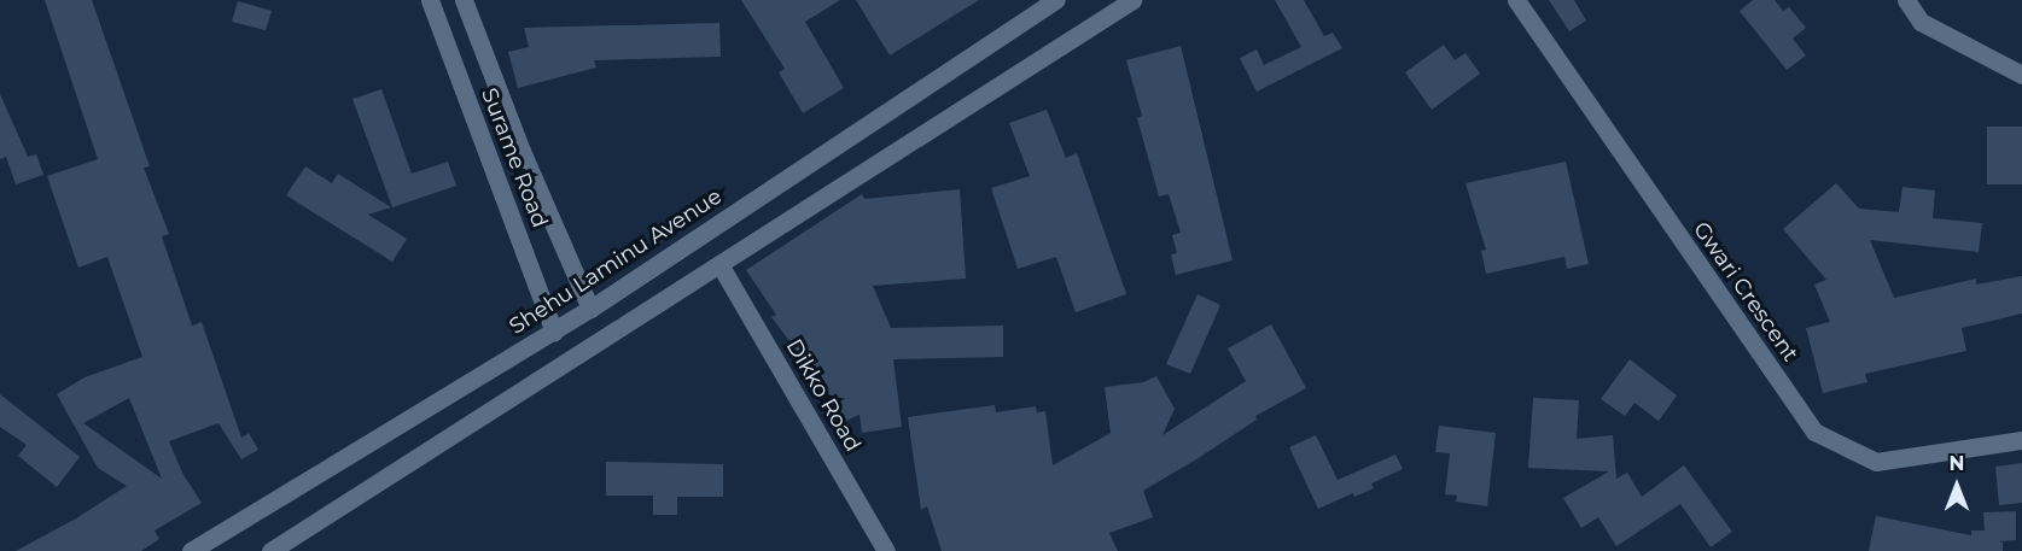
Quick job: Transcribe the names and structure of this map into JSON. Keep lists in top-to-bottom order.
{
  "streets": {
    "street": [
      "Surame Road",
      "Shehu Laminu Avenue",
      "Gwari Crescent",
      "Dikko Road"
    ]
  },
  "crossings": [
    ["Surame Road", "Shehu Laminu Avenue"]
  ],
  "north": "top"
}
